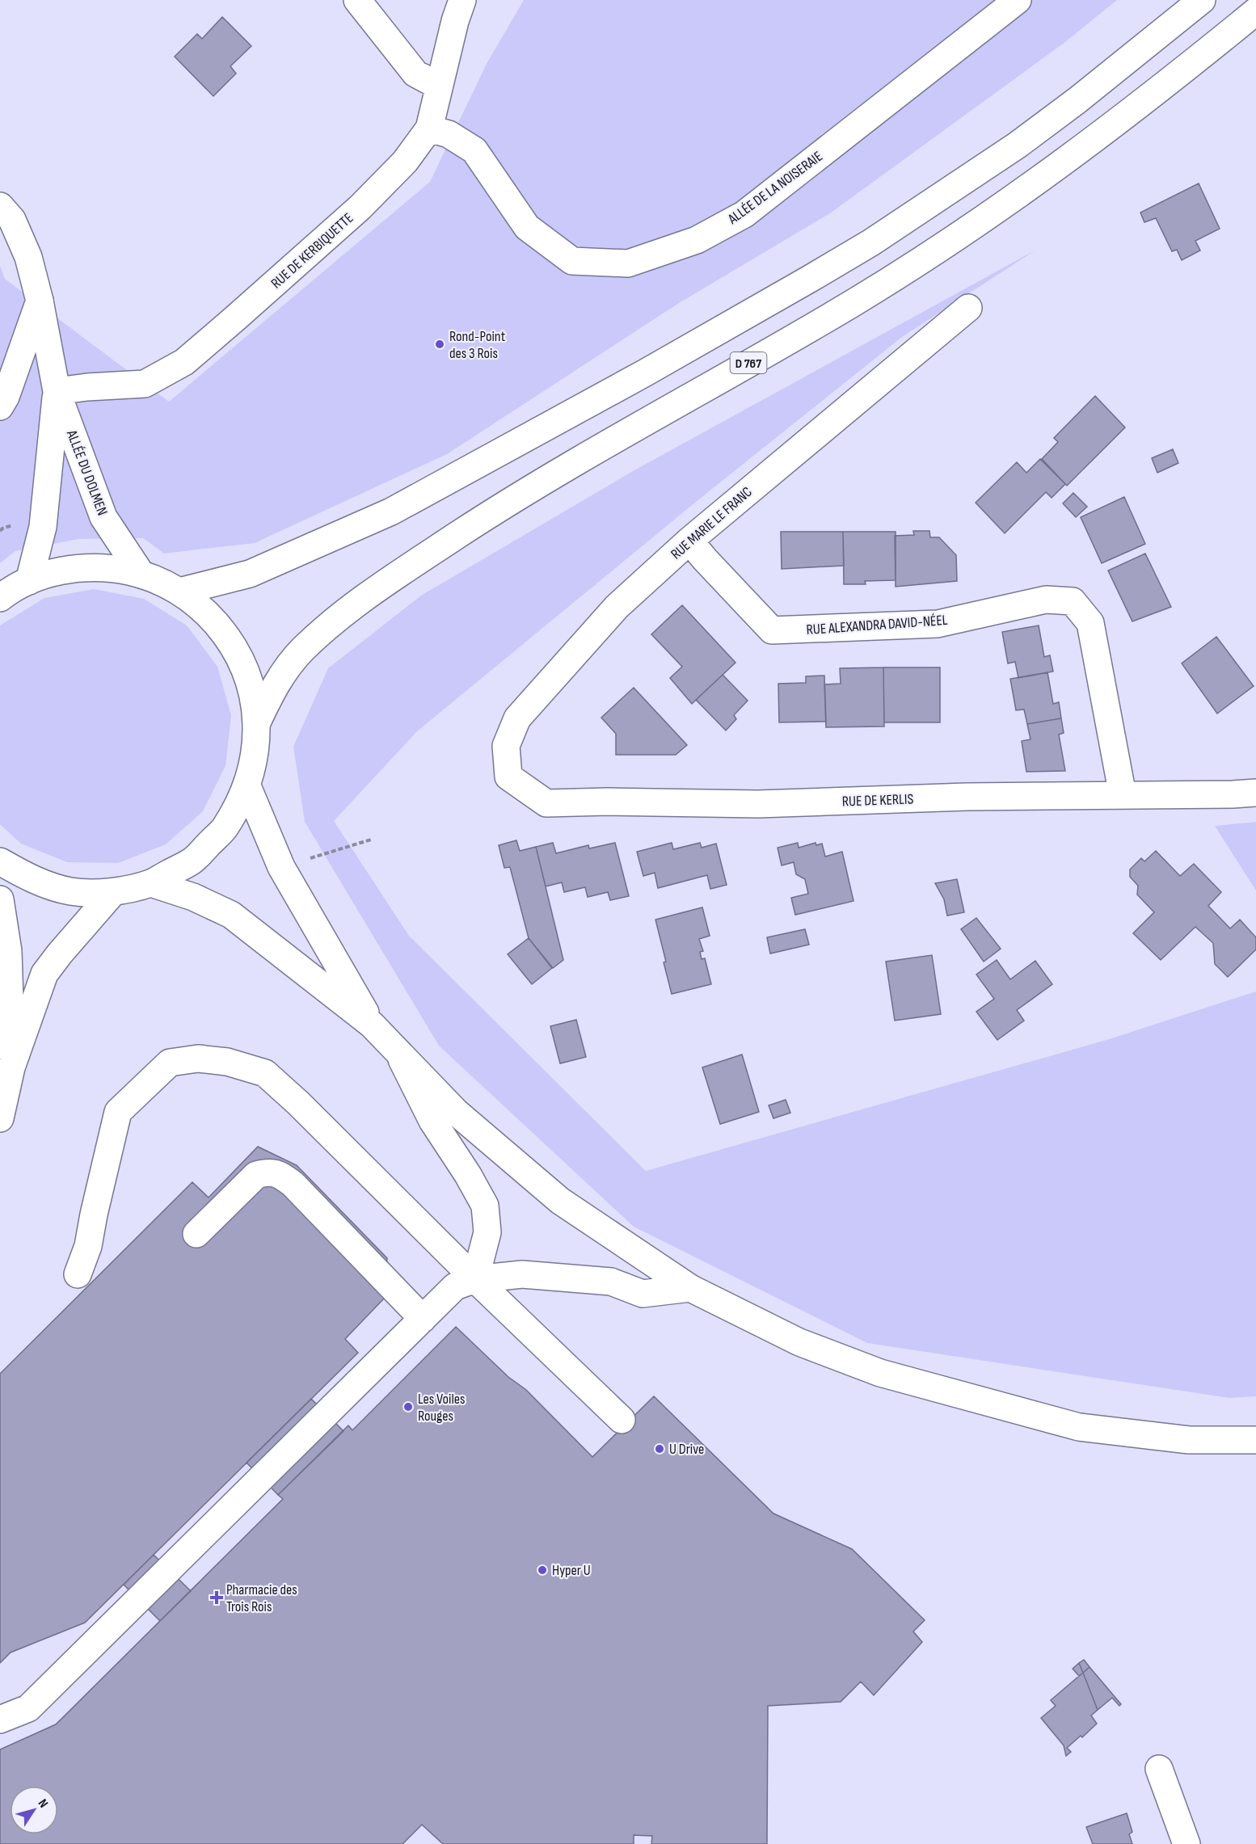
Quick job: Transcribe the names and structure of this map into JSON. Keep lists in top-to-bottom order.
{
  "streets": {
    "main road": [
      "ALLÉE DE LA NOISERAIE",
      "RUE DE KERBIQUETTE",
      "D 767",
      "ALLÉE DU DOLMEN",
      "RUE MARIE LE FRANC",
      "RUE ALEXANDRA DAVID-NÉEL",
      "RUE DE KERLIS"
    ]
  },
  "crossings": [
    ["ALLÉE DE LA NOISERAIE", "RUE DE KERBIQUETTE"],
    ["RUE DE KERBIQUETTE", "ALLÉE DU DOLMEN"],
    ["RUE MARIE LE FRANC", "RUE ALEXANDRA DAVID-NÉEL"],
    ["RUE MARIE LE FRANC", "RUE DE KERLIS"],
    ["RUE ALEXANDRA DAVID-NÉEL", "RUE DE KERLIS"]
  ],
  "places": {
    "other": [
      "Rond-Point des 3 Rois",
      "Les Voiles Rouges",
      "U Drive",
      "Hyper U"
    ],
    "health": ["Pharmacie des Trois Rois"]
  },
  "north": "top right"
}
